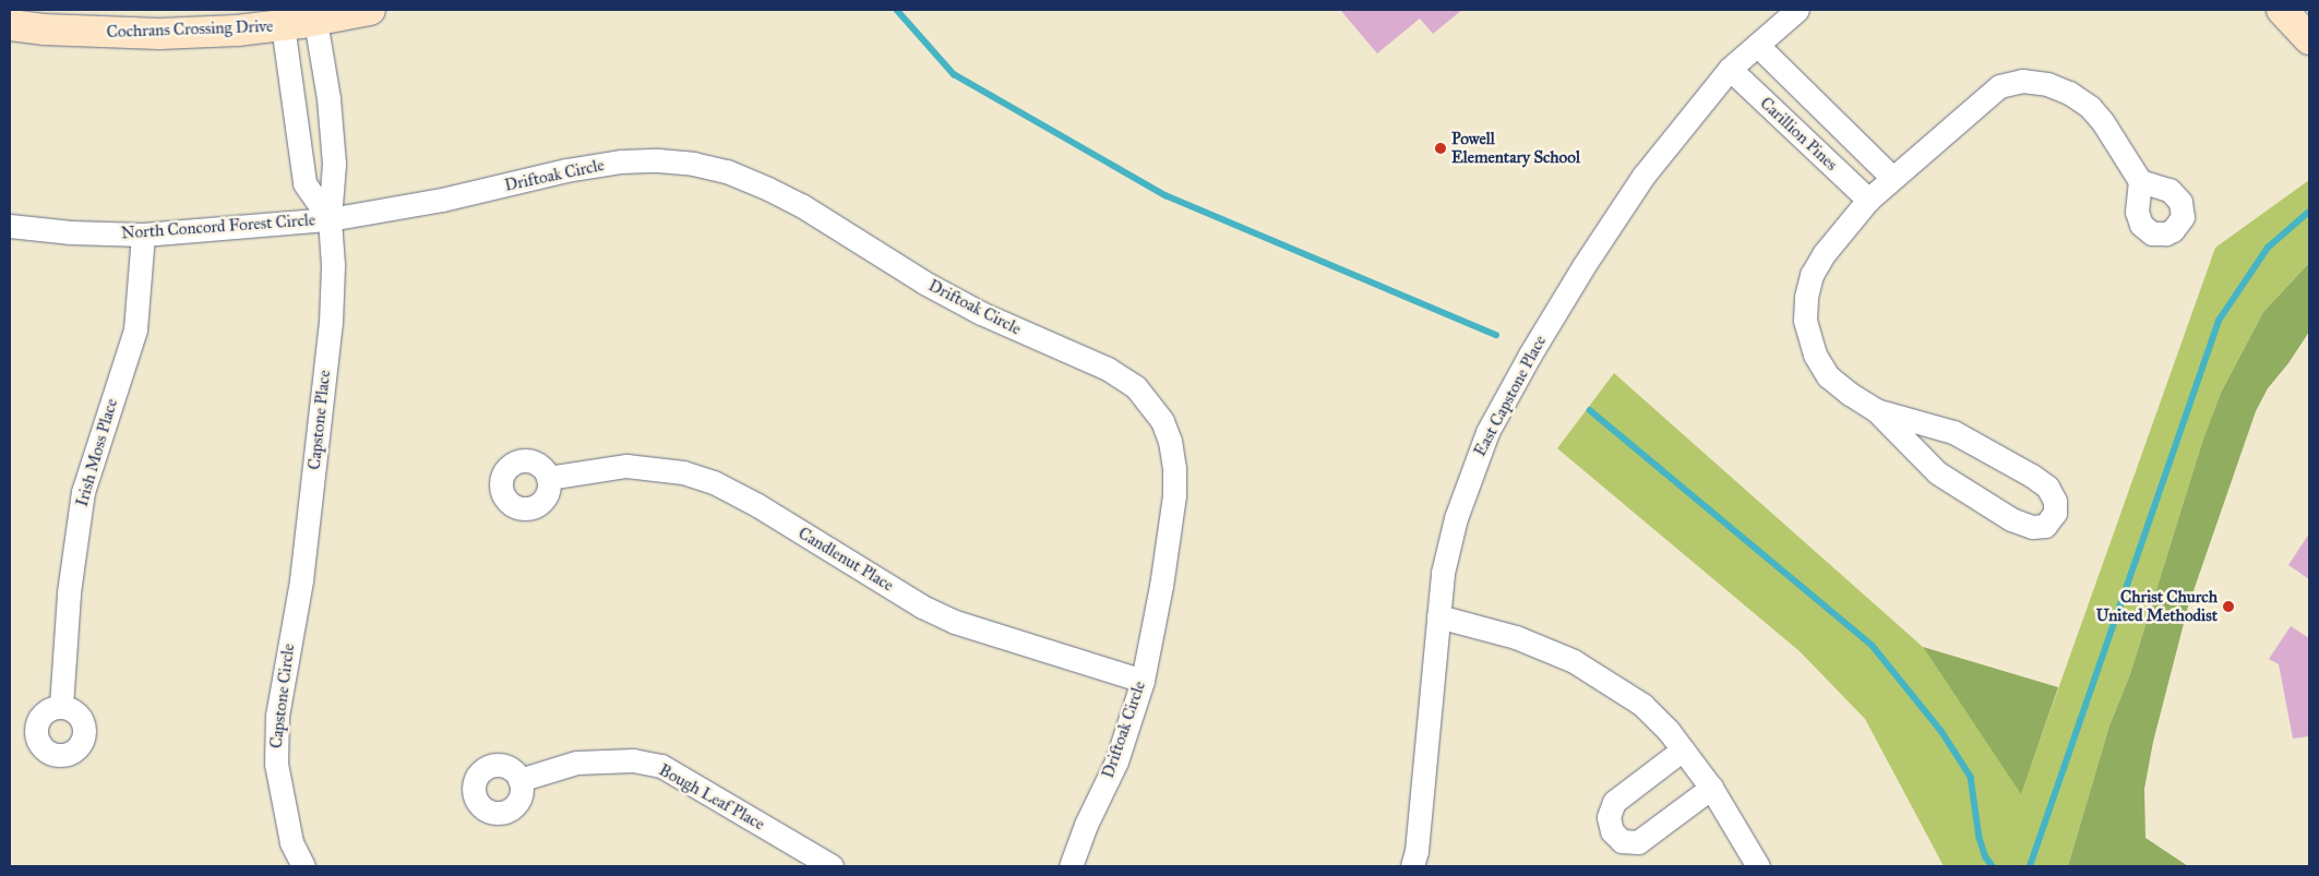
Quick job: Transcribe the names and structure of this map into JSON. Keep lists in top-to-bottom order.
{
  "streets": {
    "street": [
      "Cochrans Crossing Drive",
      "Carillion Pines",
      "Driftoak Circle",
      "North Concord Forest Circle",
      "East Capstone Place",
      "Capstone Place",
      "Irish Moss Place",
      "Candlenut Place",
      "Capstone Circle",
      "Bough Leaf Place"
    ]
  },
  "crossings": [
    ["Cochrans Crossing Drive", "Capstone Place"],
    ["Carillion Pines", "East Capstone Place"],
    ["Driftoak Circle", "North Concord Forest Circle"],
    ["Driftoak Circle", "Capstone Place"],
    ["Driftoak Circle", "Candlenut Place"],
    ["North Concord Forest Circle", "Capstone Place"],
    ["North Concord Forest Circle", "Irish Moss Place"],
    ["Capstone Place", "Capstone Circle"]
  ],
  "places": ["Powell Elementary School", "Christ Church United Methodist"]
}
